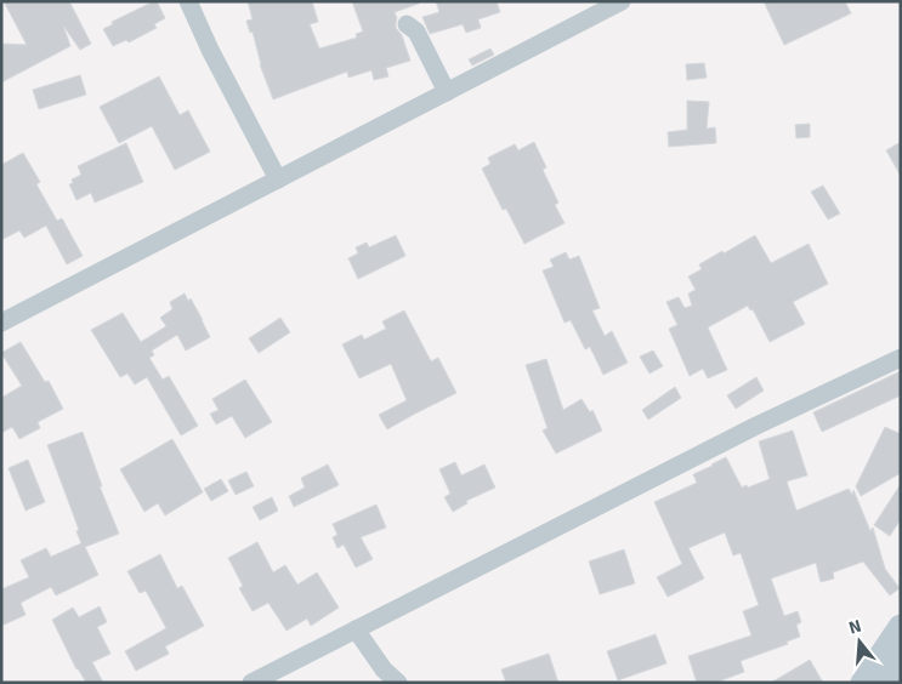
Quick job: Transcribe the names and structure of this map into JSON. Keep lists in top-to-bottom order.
{
  "north": "top"
}
